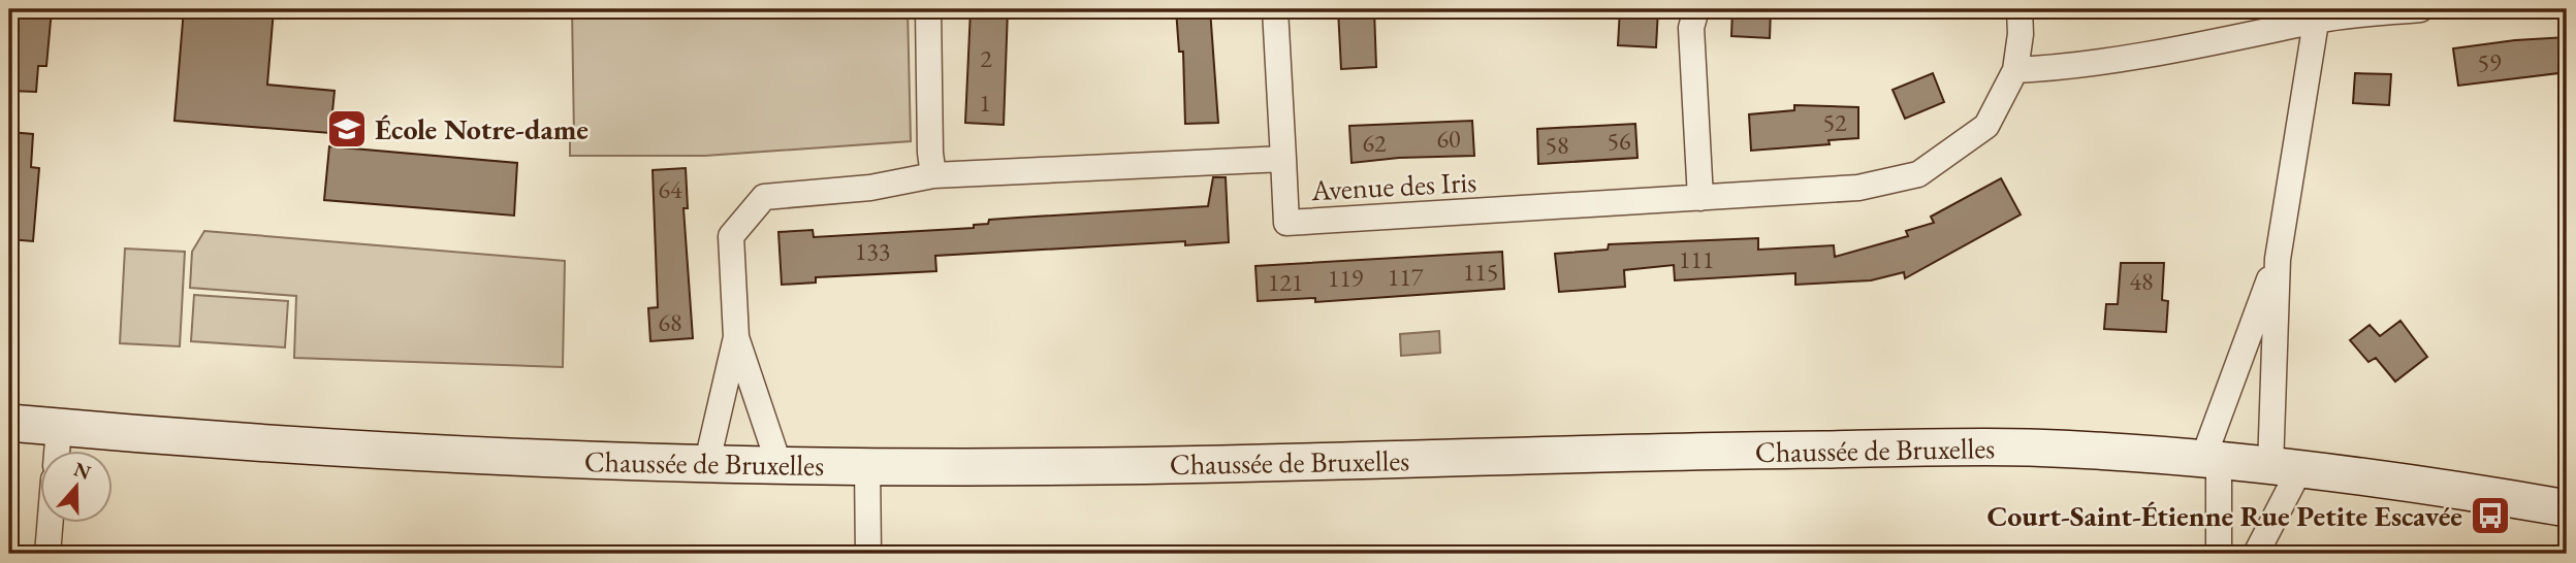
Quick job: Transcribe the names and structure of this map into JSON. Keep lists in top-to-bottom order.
{
  "streets": {
    "main road": ["Chaussée de Bruxelles"],
    "street": ["Avenue des Iris"]
  },
  "crossings": [
    ["Avenue des Iris", "Chaussée de Bruxelles"]
  ],
  "places": {
    "school or university": ["École Notre-dame"],
    "bus stop": ["Court-Saint-Étienne Rue Petite Escavée"]
  },
  "house_numbers": [
    "2",
    "59",
    "1",
    "52",
    "60",
    "56",
    "62",
    "58",
    "64",
    "133",
    "111",
    "115",
    "117",
    "119",
    "48",
    "121",
    "68"
  ],
  "north": "top"
}
